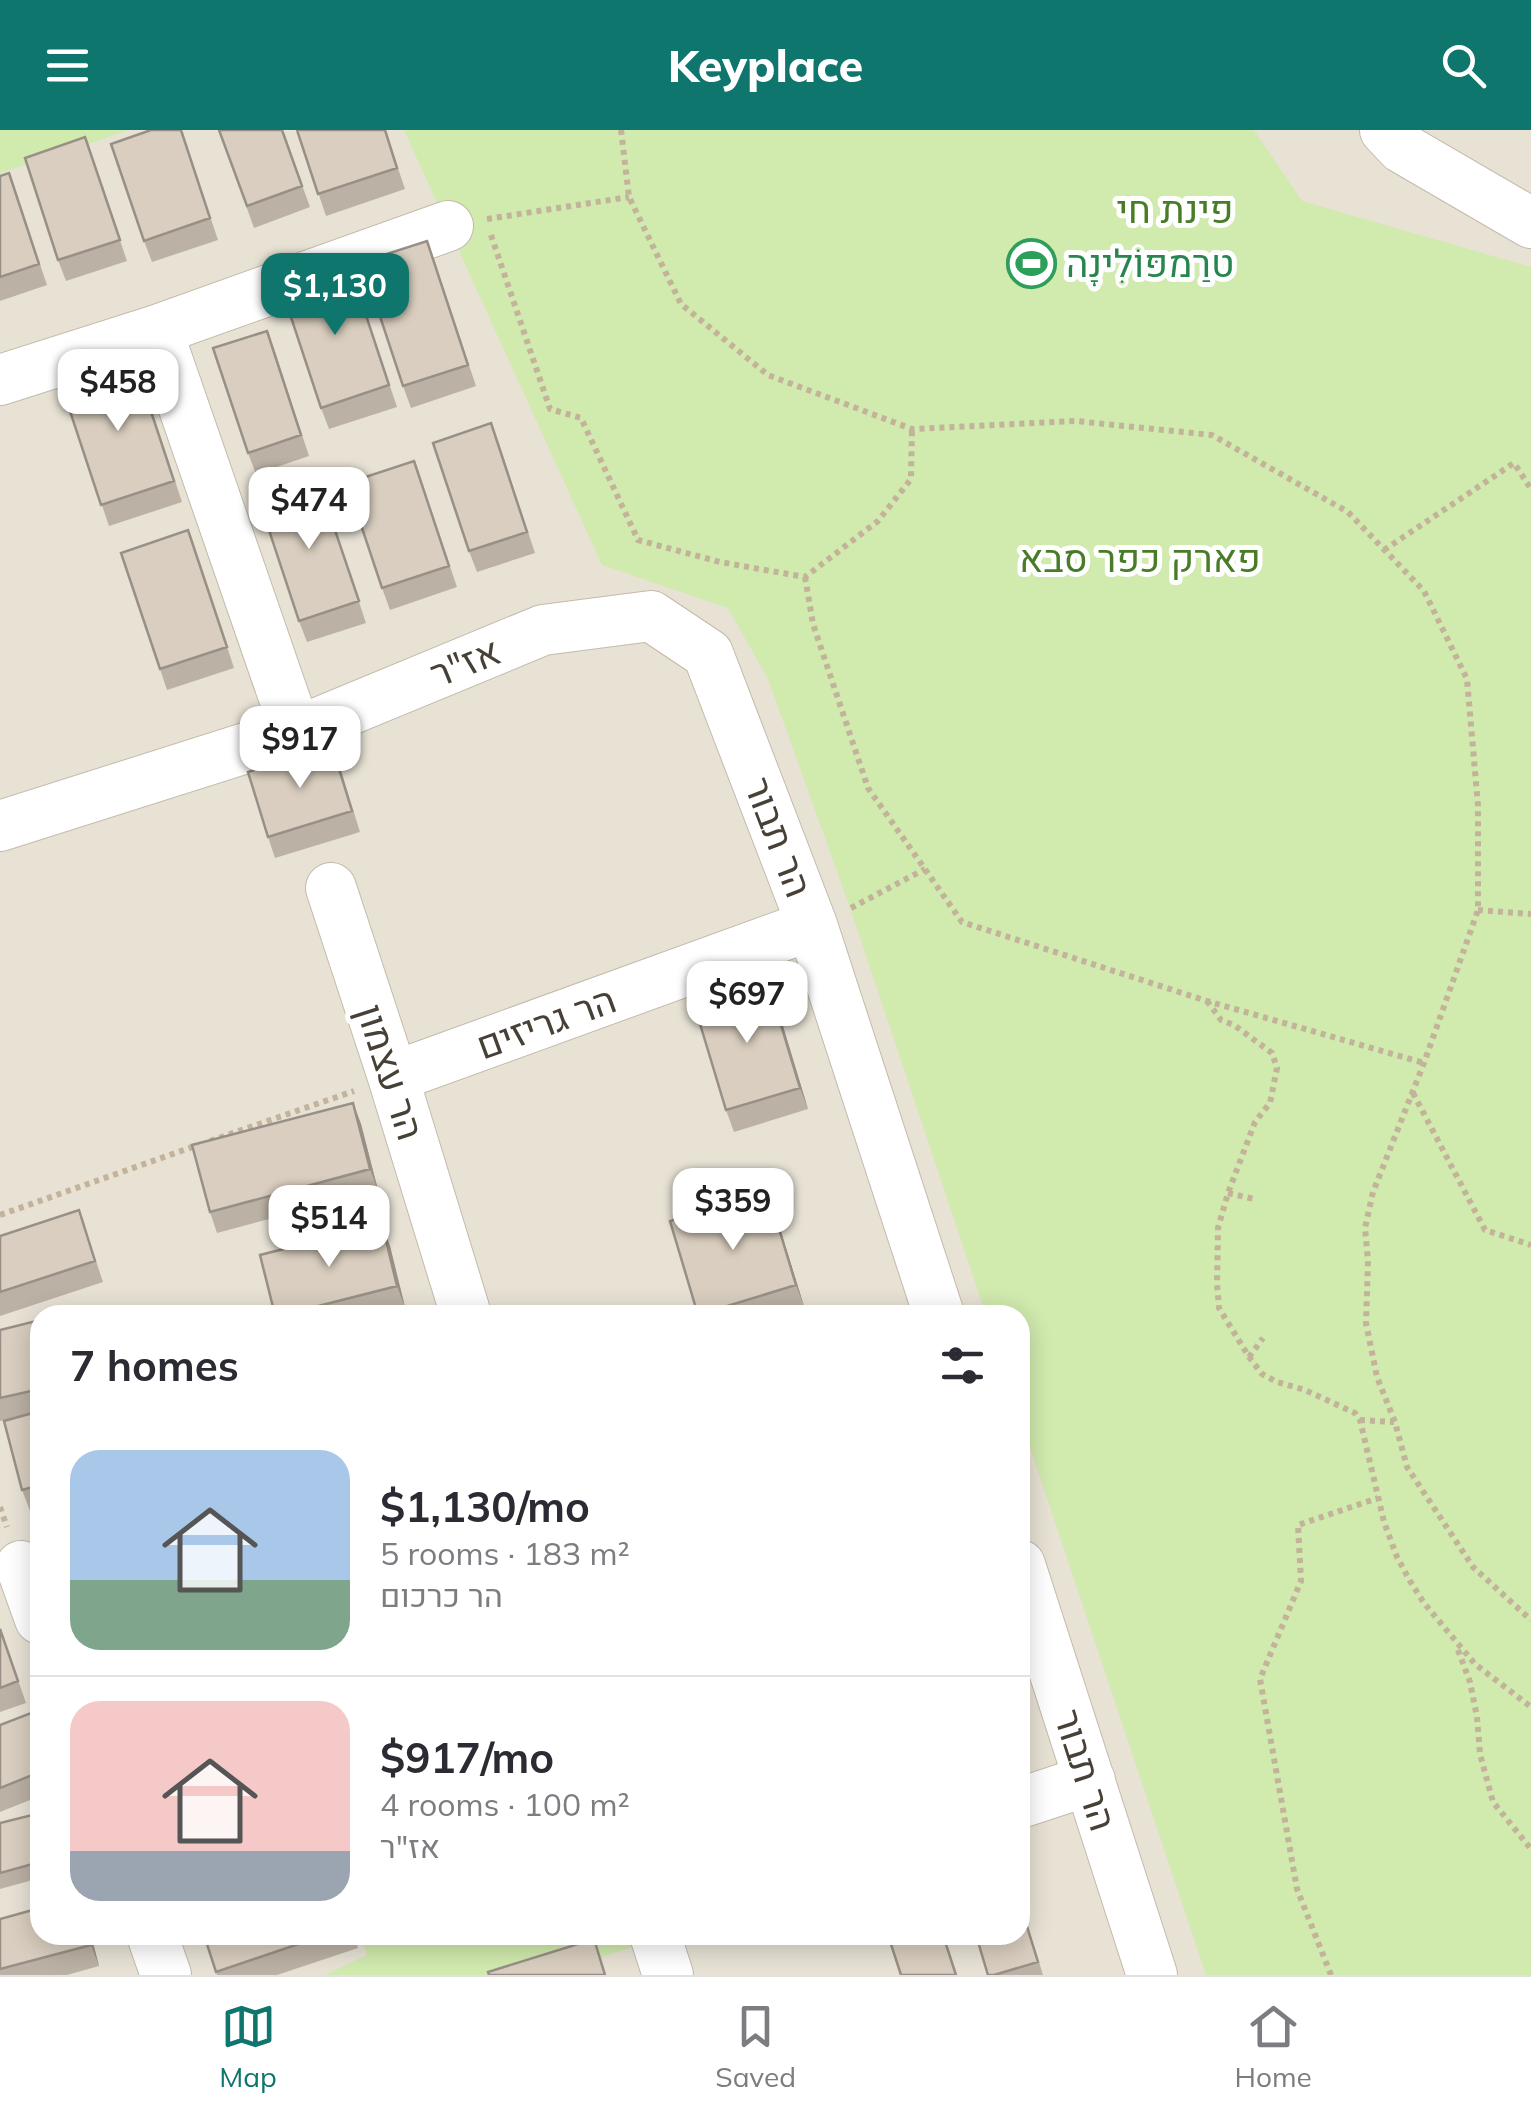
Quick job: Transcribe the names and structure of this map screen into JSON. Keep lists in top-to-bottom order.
{
  "streets": {
    "street": [
      "אז\"ר",
      "הר תבור",
      "הר גריזים",
      "הר עצמון"
    ]
  },
  "crossings": [
    ["אז\"ר", "הר תבור"],
    ["הר תבור", "הר גריזים"],
    ["הר גריזים", "הר עצמון"]
  ],
  "parks": ["פינת חי", "פארק כפר סבא"],
  "places": {
    "sports": ["טרַמפּוֹלִינָה"]
  },
  "page": {
    "header": "Keyplace",
    "price": [
      "$1,130",
      "$458",
      "$474",
      "$917",
      "$697",
      "$359",
      "$514"
    ],
    "heading": "7 homes",
    "list": [
      {
        "name": "$1,130/mo",
        "note": "5 rooms · 183 m² · הר כרכום"
      },
      {
        "name": "$917/mo",
        "note": "4 rooms · 100 m² · אז\"ר"
      }
    ],
    "tabs": ["Map", "Saved", "Home"]
  }
}
